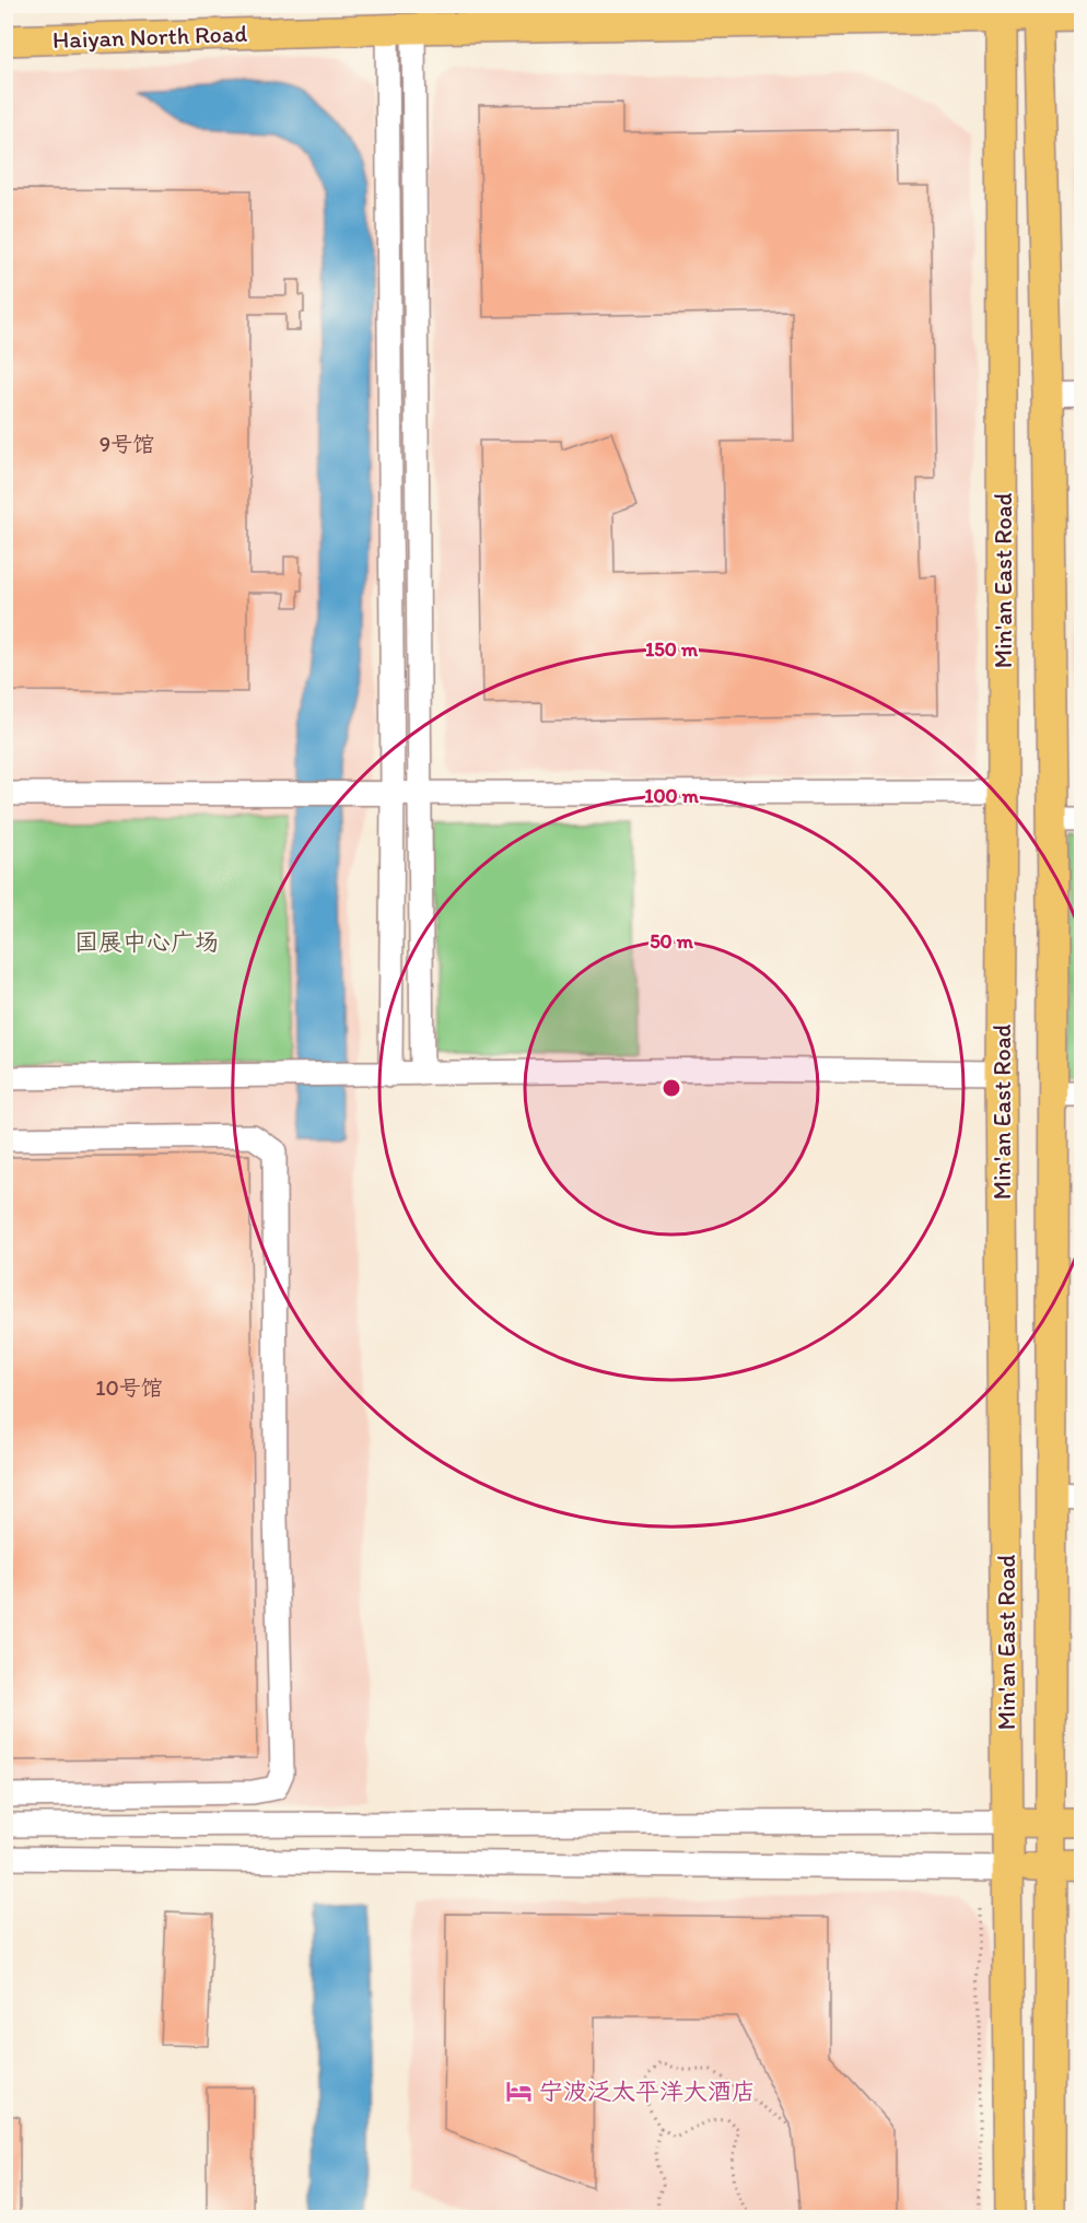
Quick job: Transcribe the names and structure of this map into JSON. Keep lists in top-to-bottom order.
{
  "streets": {
    "main road": ["Haiyan North Road", "Min'an East Road"]
  },
  "crossings": [
    ["Haiyan North Road", "Min'an East Road"]
  ],
  "parks": ["国展中心广场"],
  "places": {
    "hotel": ["宁波泛太平洋大酒店"]
  },
  "house_numbers": ["9号馆", "10号馆"],
  "rings": ["150 m", "100 m", "50 m"]
}
